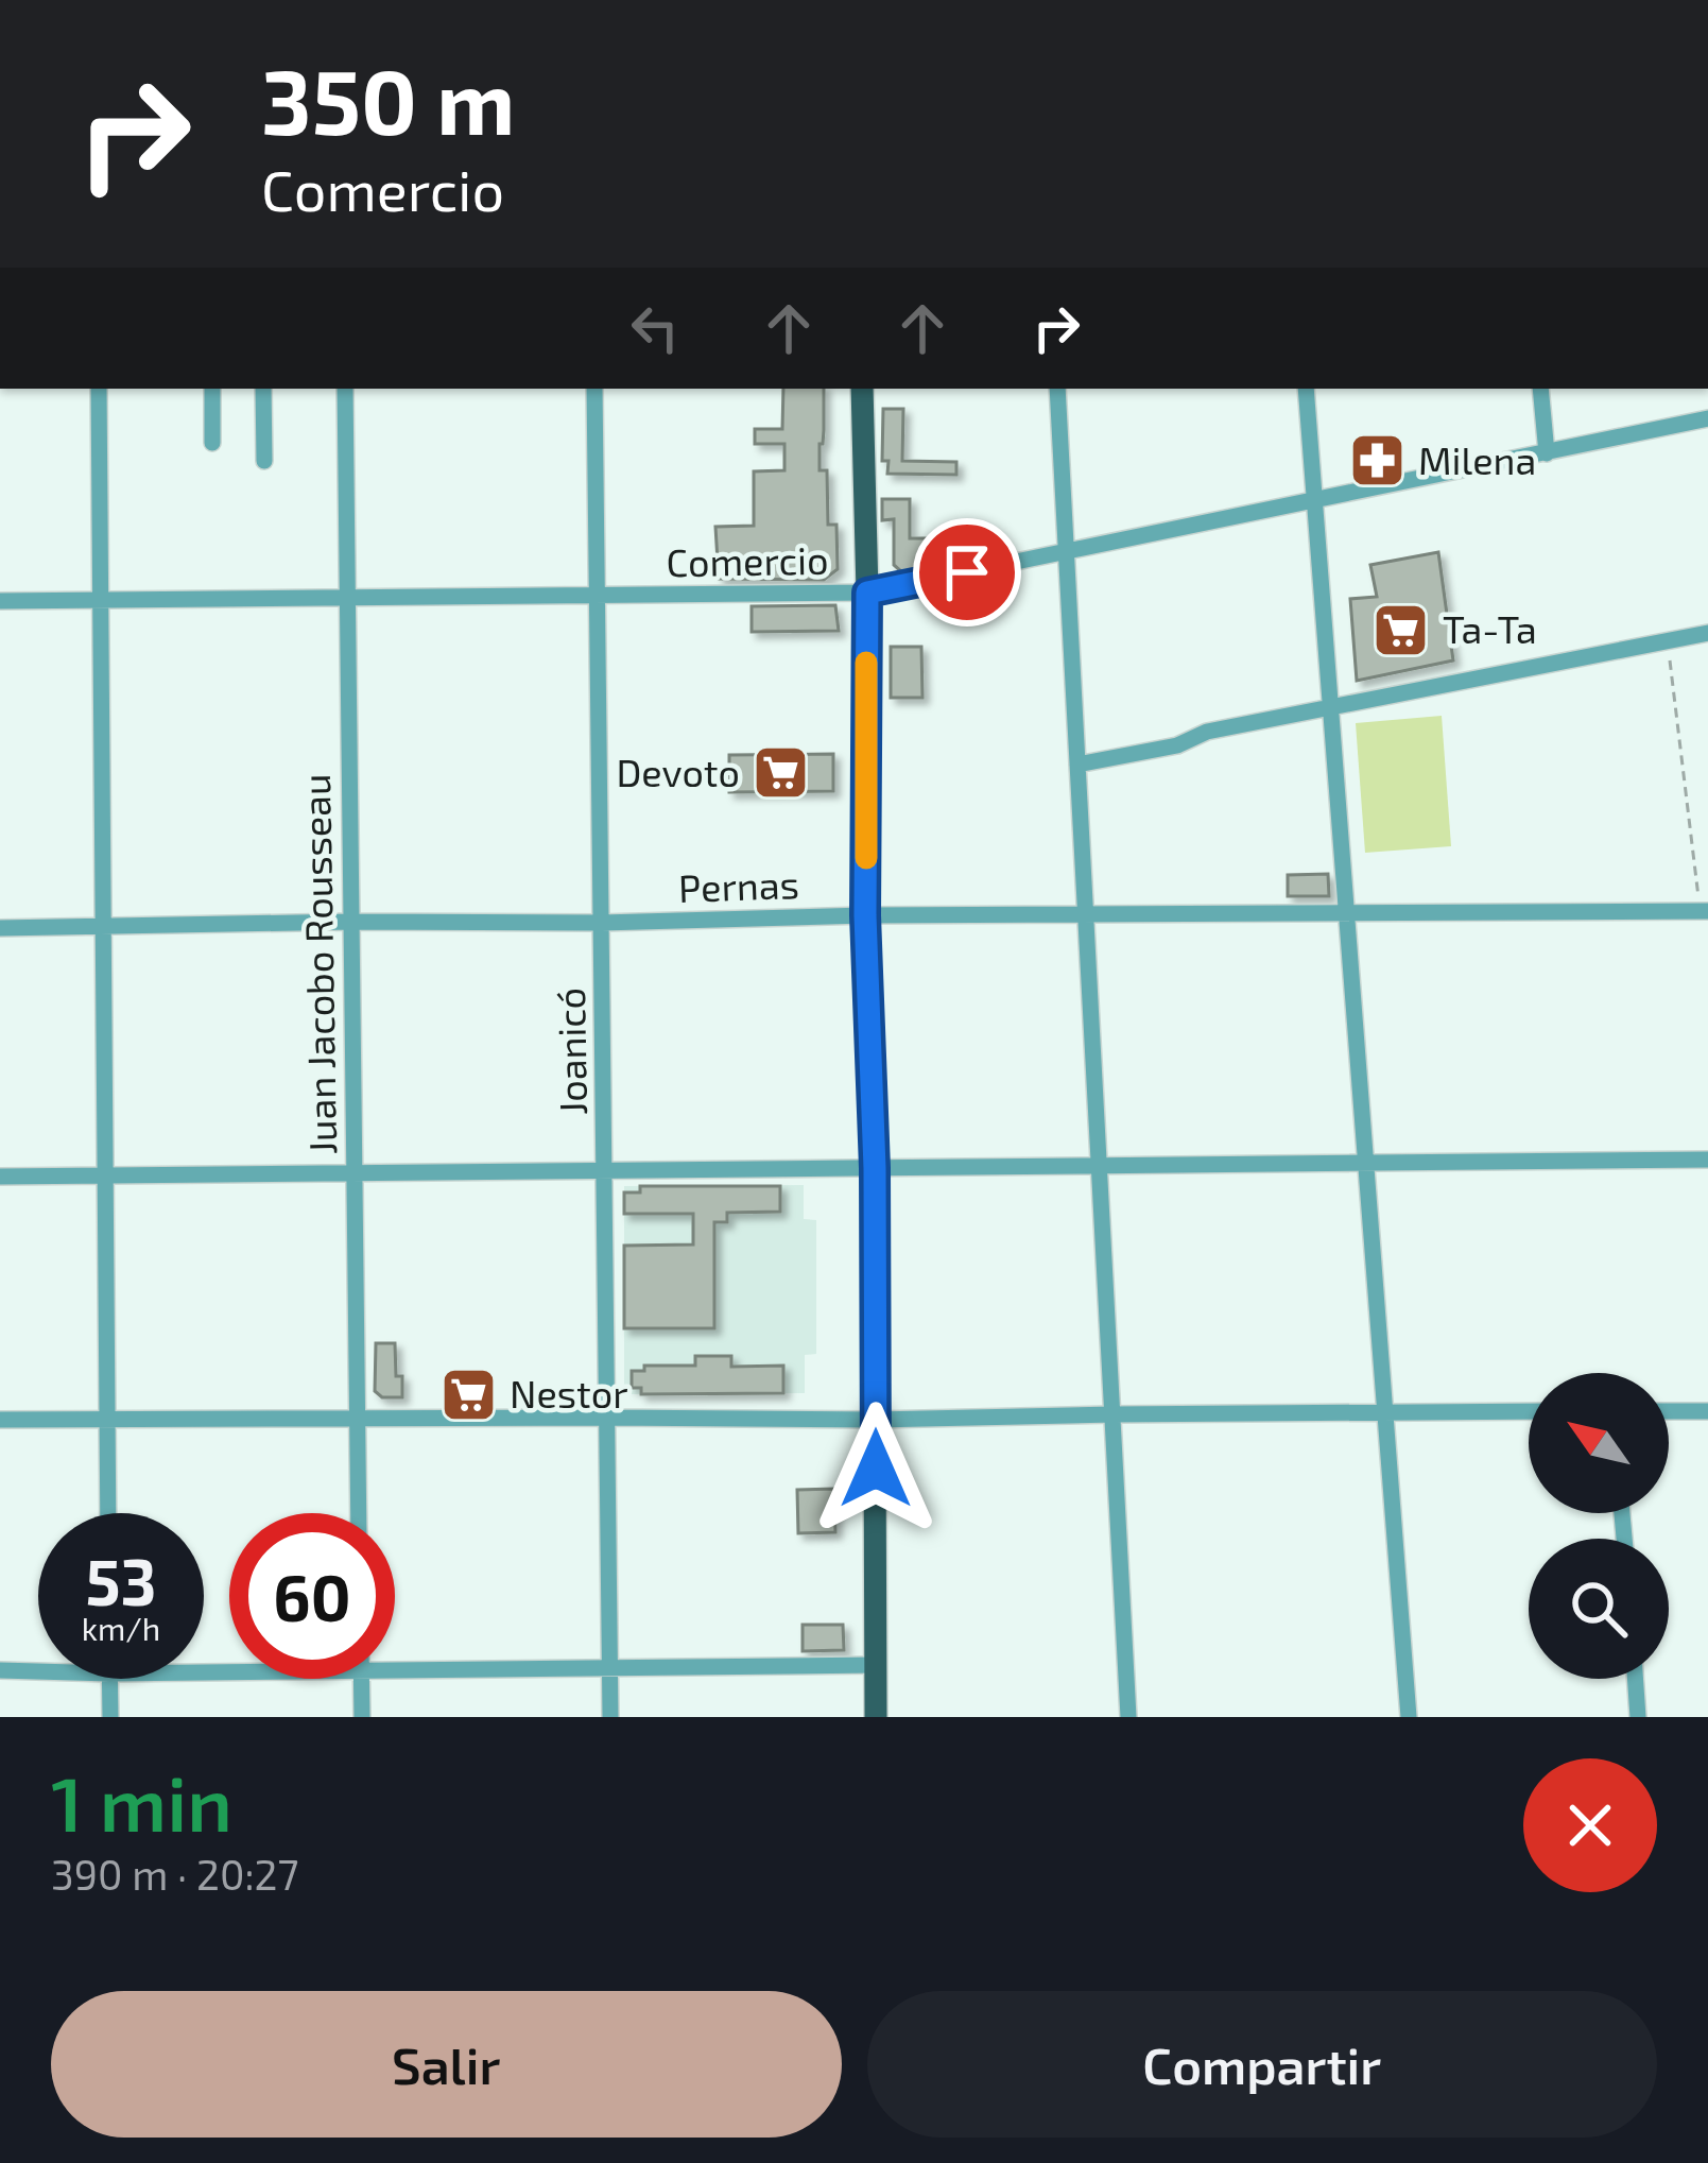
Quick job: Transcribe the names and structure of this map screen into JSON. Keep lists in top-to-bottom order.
{
  "streets": {
    "street": [
      "Comercio",
      "Pernas",
      "Juan Jacobo Rousseau",
      "Joanicó"
    ]
  },
  "crossings": [
    ["Comercio", "Juan Jacobo Rousseau"],
    ["Comercio", "Joanicó"],
    ["Pernas", "Juan Jacobo Rousseau"],
    ["Pernas", "Joanicó"]
  ],
  "places": {
    "pharmacy": ["Milena"],
    "supermarket": ["Ta-Ta", "Devoto", "Nestor"]
  },
  "north": "top left",
  "page": {
    "turn": ["350 m", "Comercio"],
    "speed": "53 km/h",
    "limit": "60",
    "heading": ["1 min", "390 m · 20:27"],
    "buttons": ["Salir", "Compartir"]
  }
}
